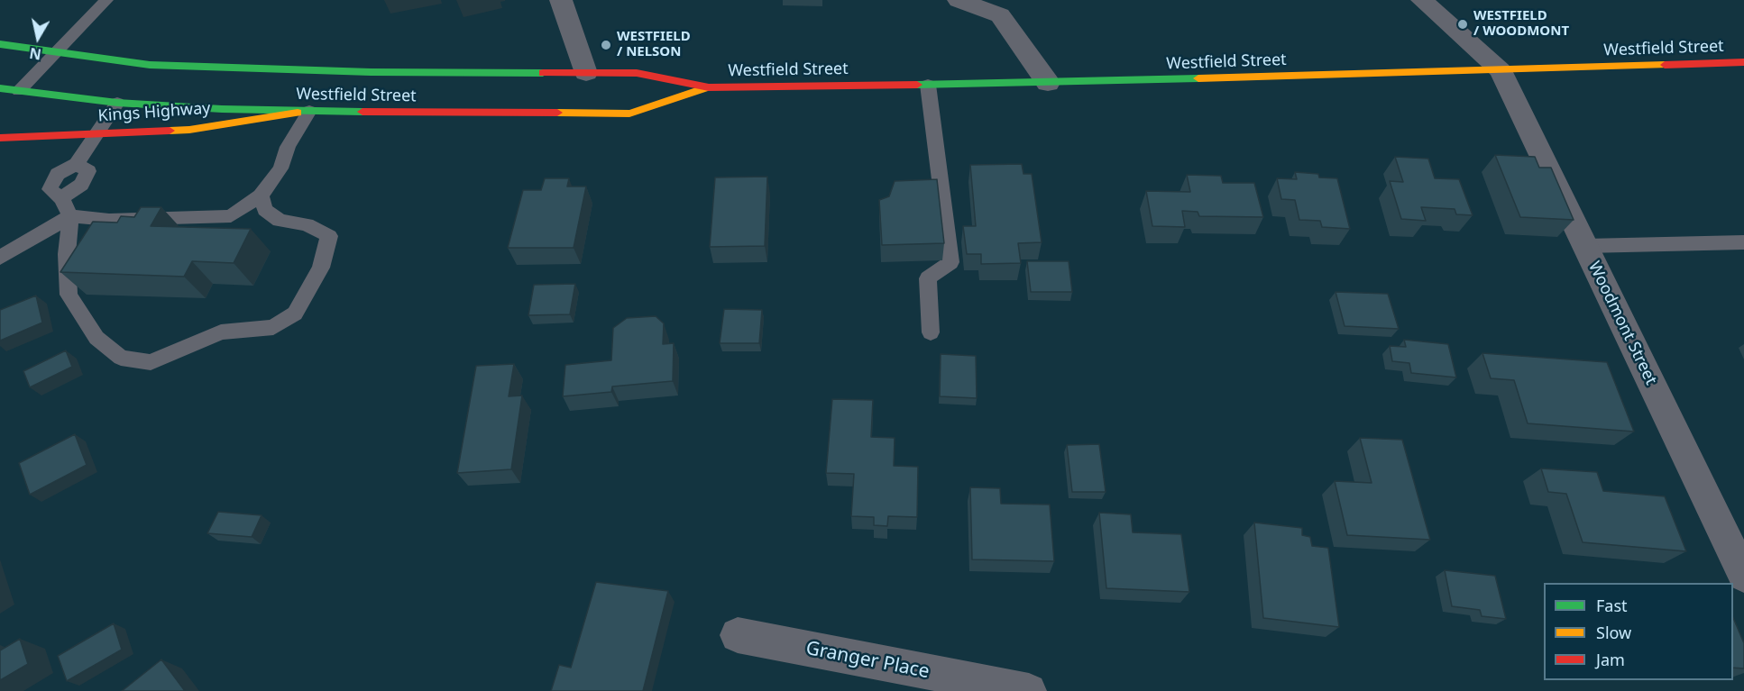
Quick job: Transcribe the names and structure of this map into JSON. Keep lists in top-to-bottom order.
{
  "streets": {
    "main road": ["Westfield Street", "Kings Highway"],
    "street": ["Woodmont Street", "Granger Place"]
  },
  "crossings": [
    ["Westfield Street", "Kings Highway"],
    ["Westfield Street", "Woodmont Street"]
  ],
  "places": ["WESTFIELD / WOODMONT", "WESTFIELD / NELSON"],
  "legend": ["Fast", "Slow", "Jam"],
  "north": "bottom"
}
